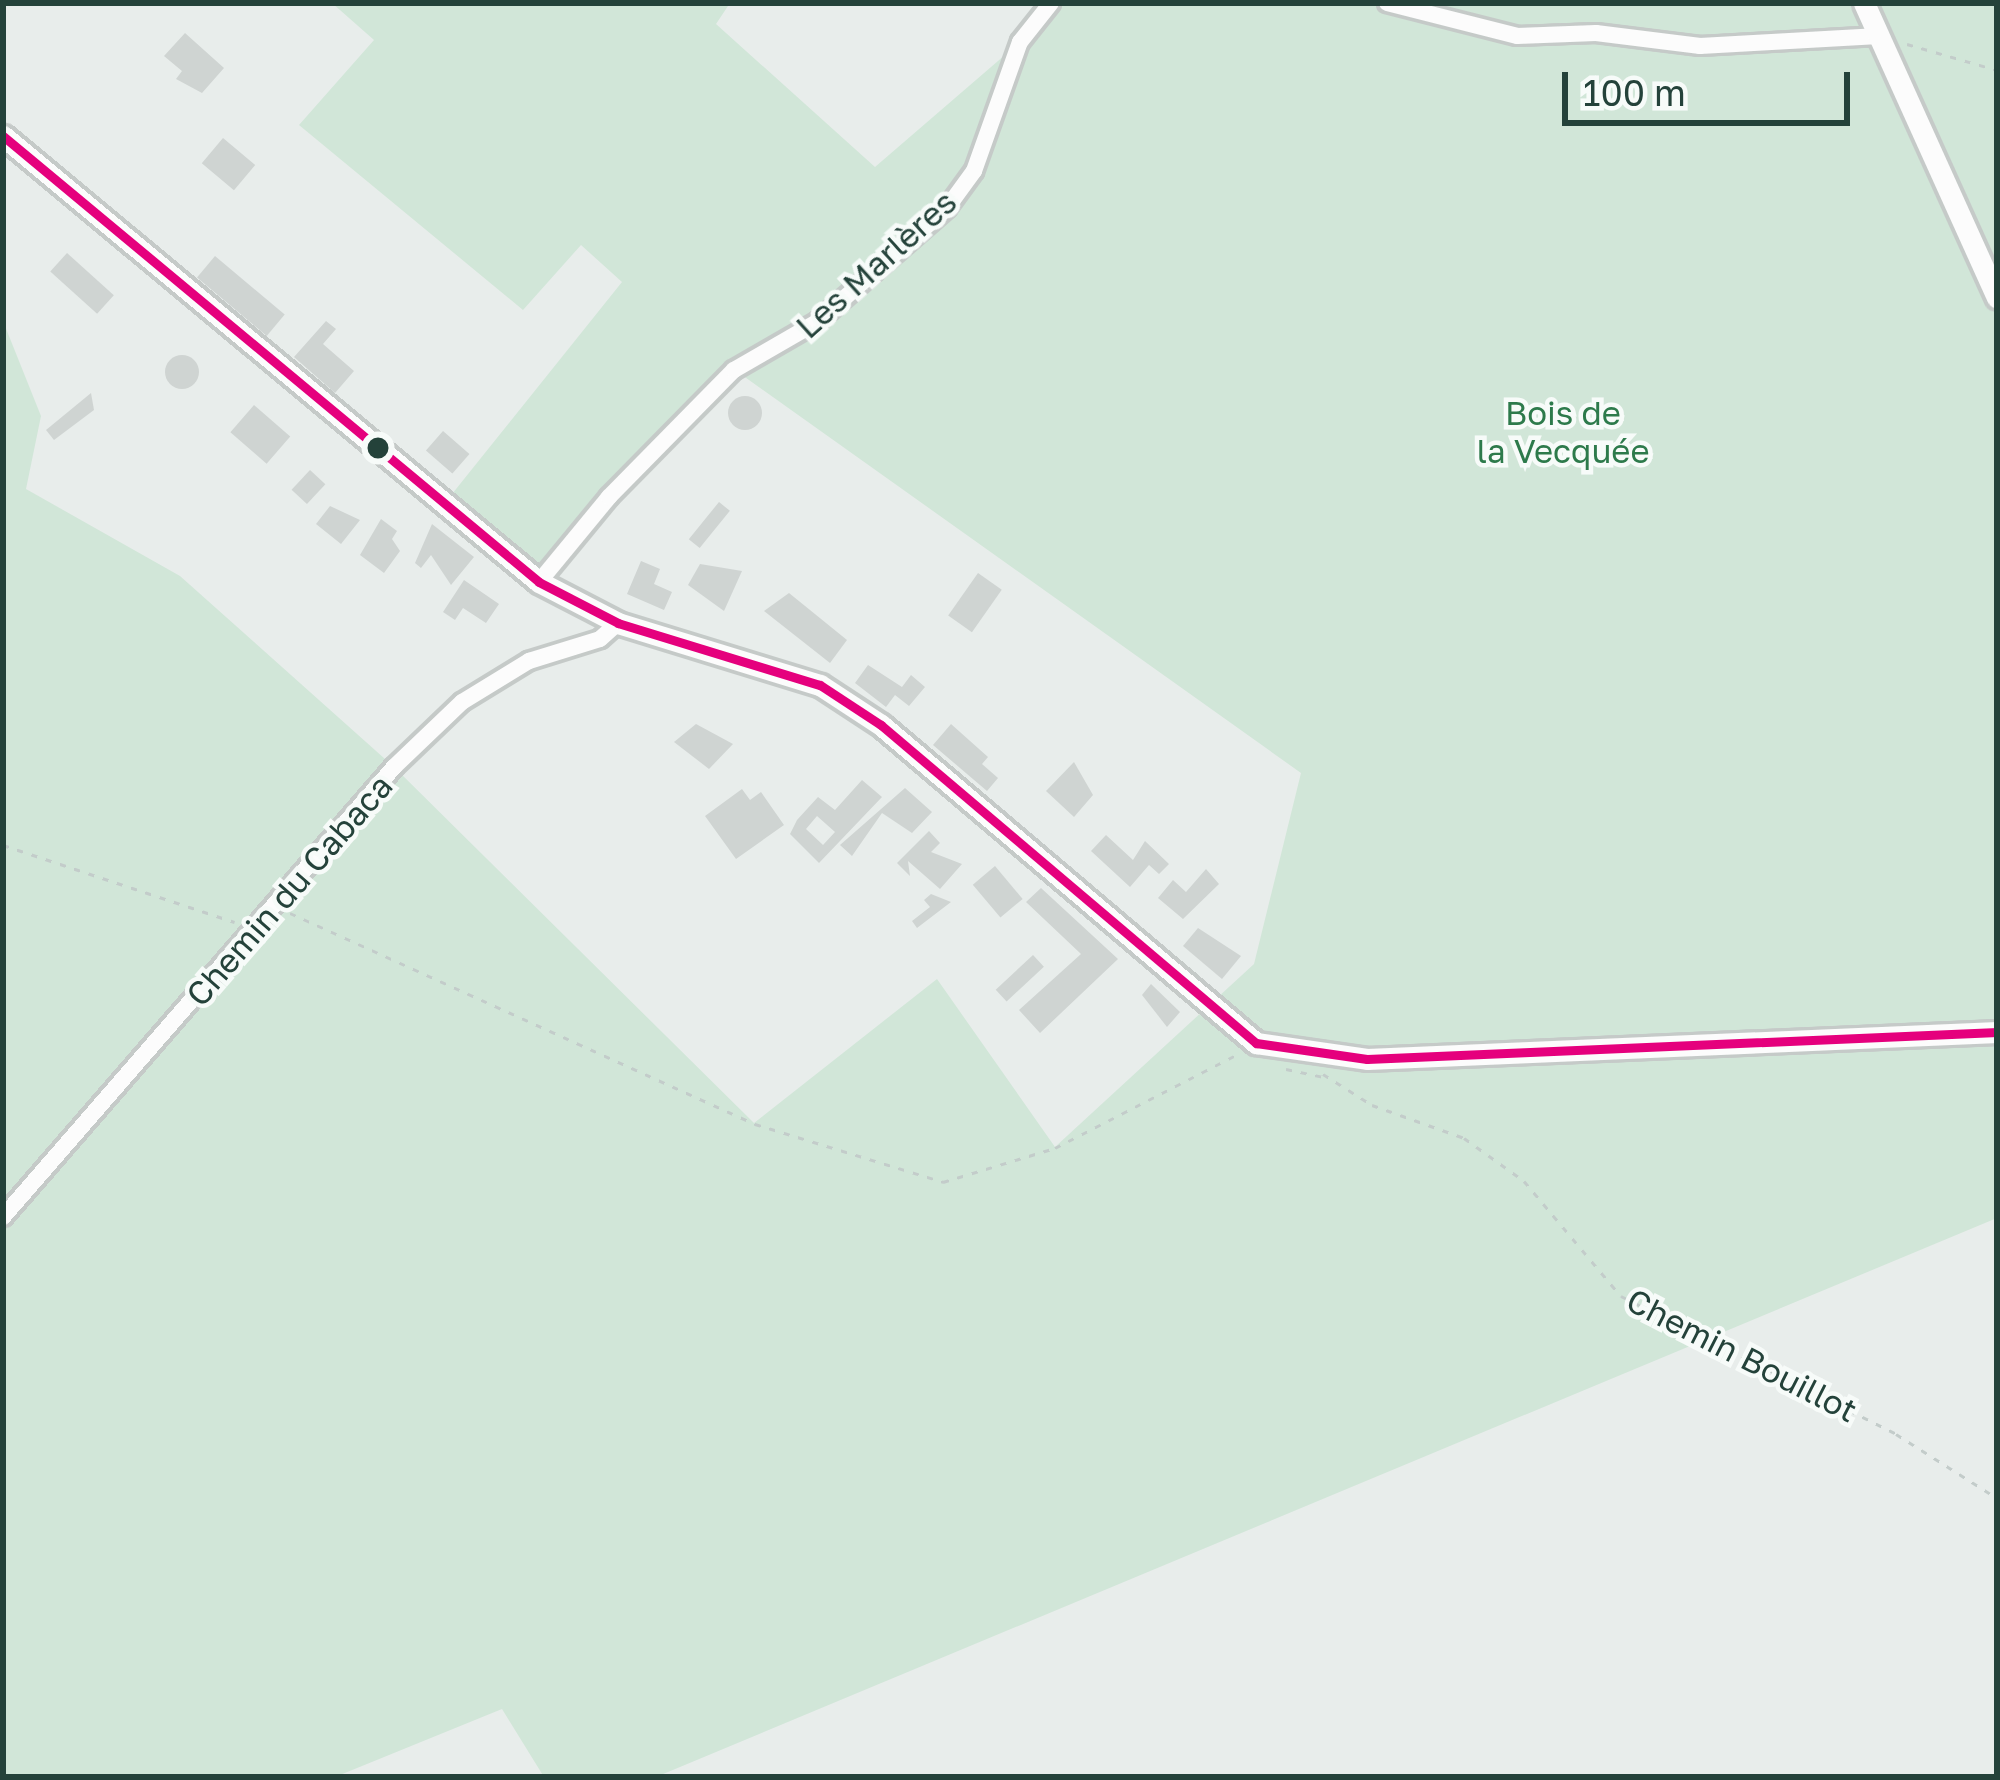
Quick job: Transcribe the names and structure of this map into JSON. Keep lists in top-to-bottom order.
{
  "streets": {
    "street": ["Les Marlères", "Chemin du Cabaca"],
    "path": ["Chemin Bouillot"]
  },
  "parks": ["Bois de la Vecquée"],
  "scale_bar": "100 m"
}
